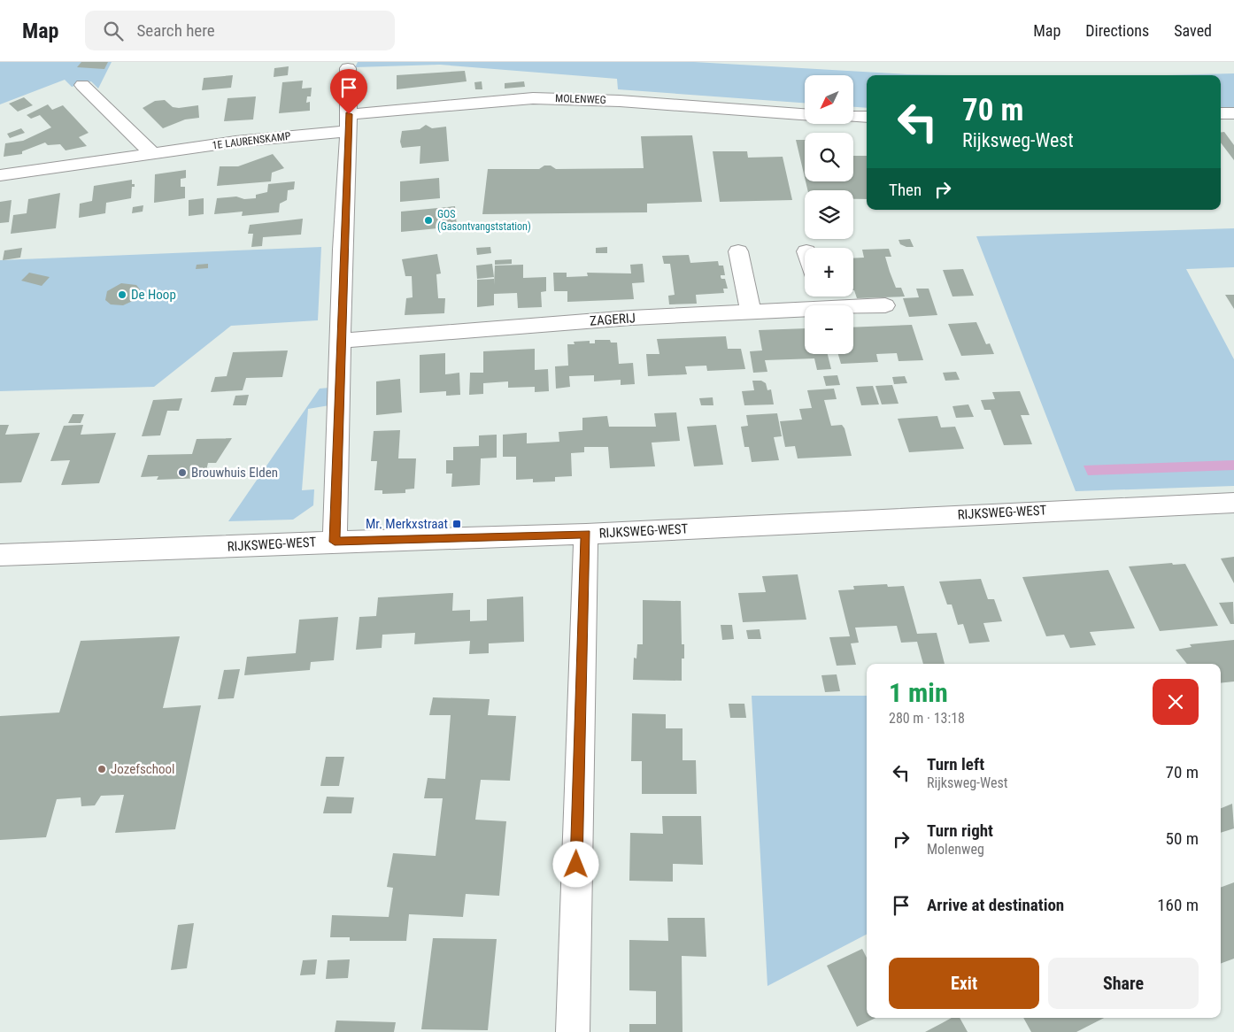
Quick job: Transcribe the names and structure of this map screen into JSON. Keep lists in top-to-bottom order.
{
  "streets": {
    "street": [
      "MOLENWEG",
      "1E LAURENSKAMP",
      "ZAGERIJ",
      "RIJKSWEG-WEST"
    ]
  },
  "crossings": [
    ["MOLENWEG", "1E LAURENSKAMP"]
  ],
  "places": {
    "other": [
      "GOS (Gasontvangststation)",
      "De Hoop",
      "Brouwhuis Elden",
      "Jozefschool"
    ],
    "transit": ["Mr. Merkxstraat"]
  },
  "north": "bottom left",
  "page": {
    "header": "Map",
    "search": "Search here",
    "nav": ["Map", "Directions", "Saved"],
    "map_buttons": ["+", "−"],
    "turn": ["70 m", "Rijksweg-West"],
    "then": "Then",
    "heading": ["1 min", "280 m · 13:18"],
    "list": [
      {
        "name": "Turn left",
        "note": "Rijksweg-West",
        "value": "70 m"
      },
      {
        "name": "Turn right",
        "note": "Molenweg",
        "value": "50 m"
      },
      {
        "name": "Arrive at destination",
        "value": "160 m"
      }
    ],
    "buttons": ["Exit", "Share"]
  }
}
